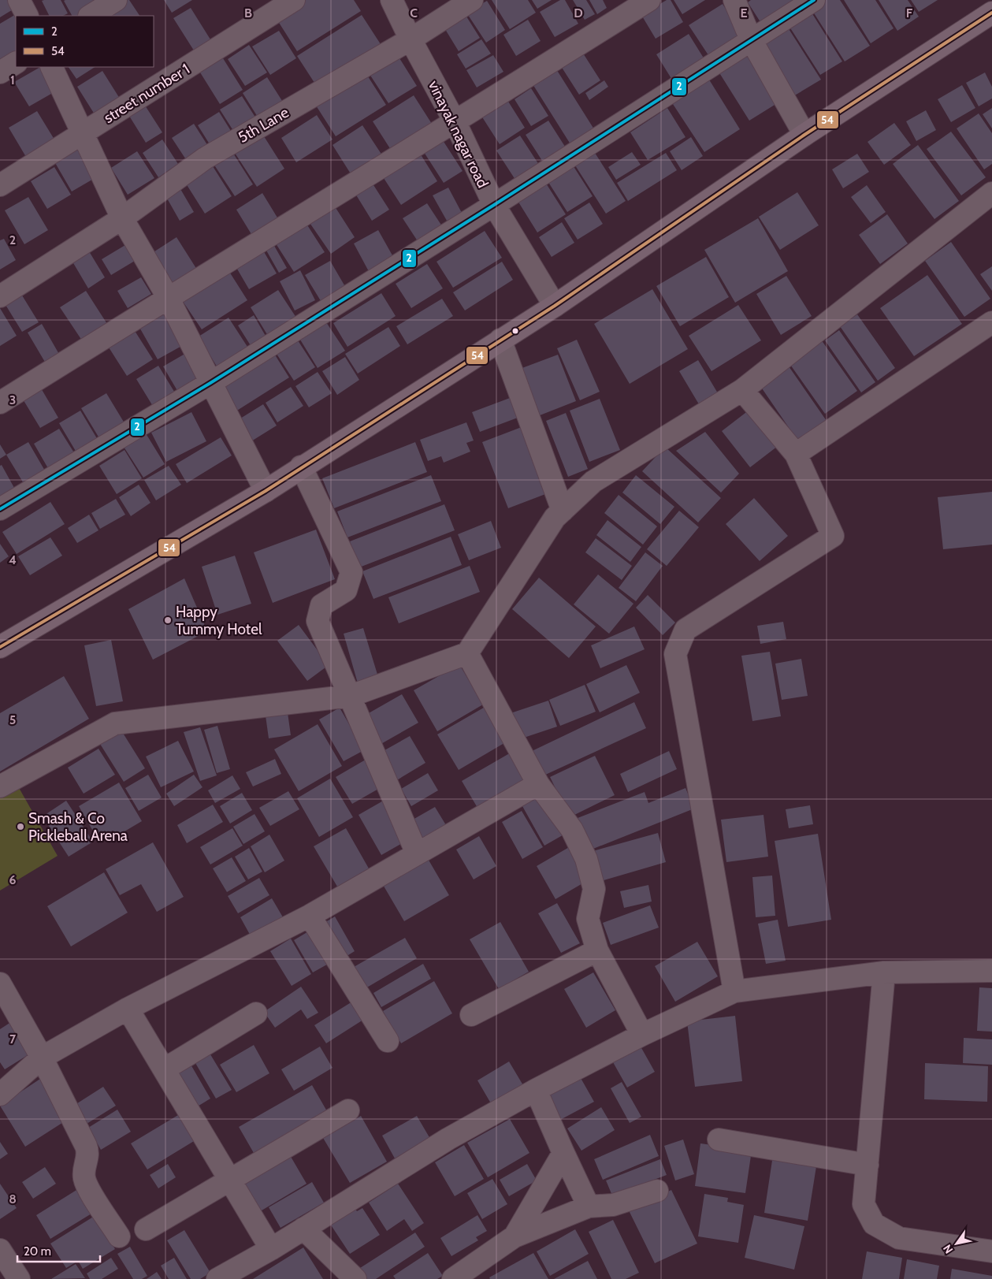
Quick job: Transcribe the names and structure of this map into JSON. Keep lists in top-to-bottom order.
{
  "streets": {
    "street": ["street number 1", "5th Lane", "vinayak nagar road"]
  },
  "crossings": [
    ["5th Lane", "vinayak nagar road"]
  ],
  "places": ["Happy Tummy Hotel", "Smash & Co Pickleball Arena"],
  "lines": ["transit line 2", "transit line 54"],
  "legend": ["2", "54"],
  "scale_bar": "20 m",
  "north": "bottom left",
  "grid": {
    "columns": [
      "B",
      "C",
      "D",
      "E",
      "F"
    ],
    "rows": [
      "1",
      "2",
      "3",
      "4",
      "5",
      "6",
      "7",
      "8"
    ]
  }
}
